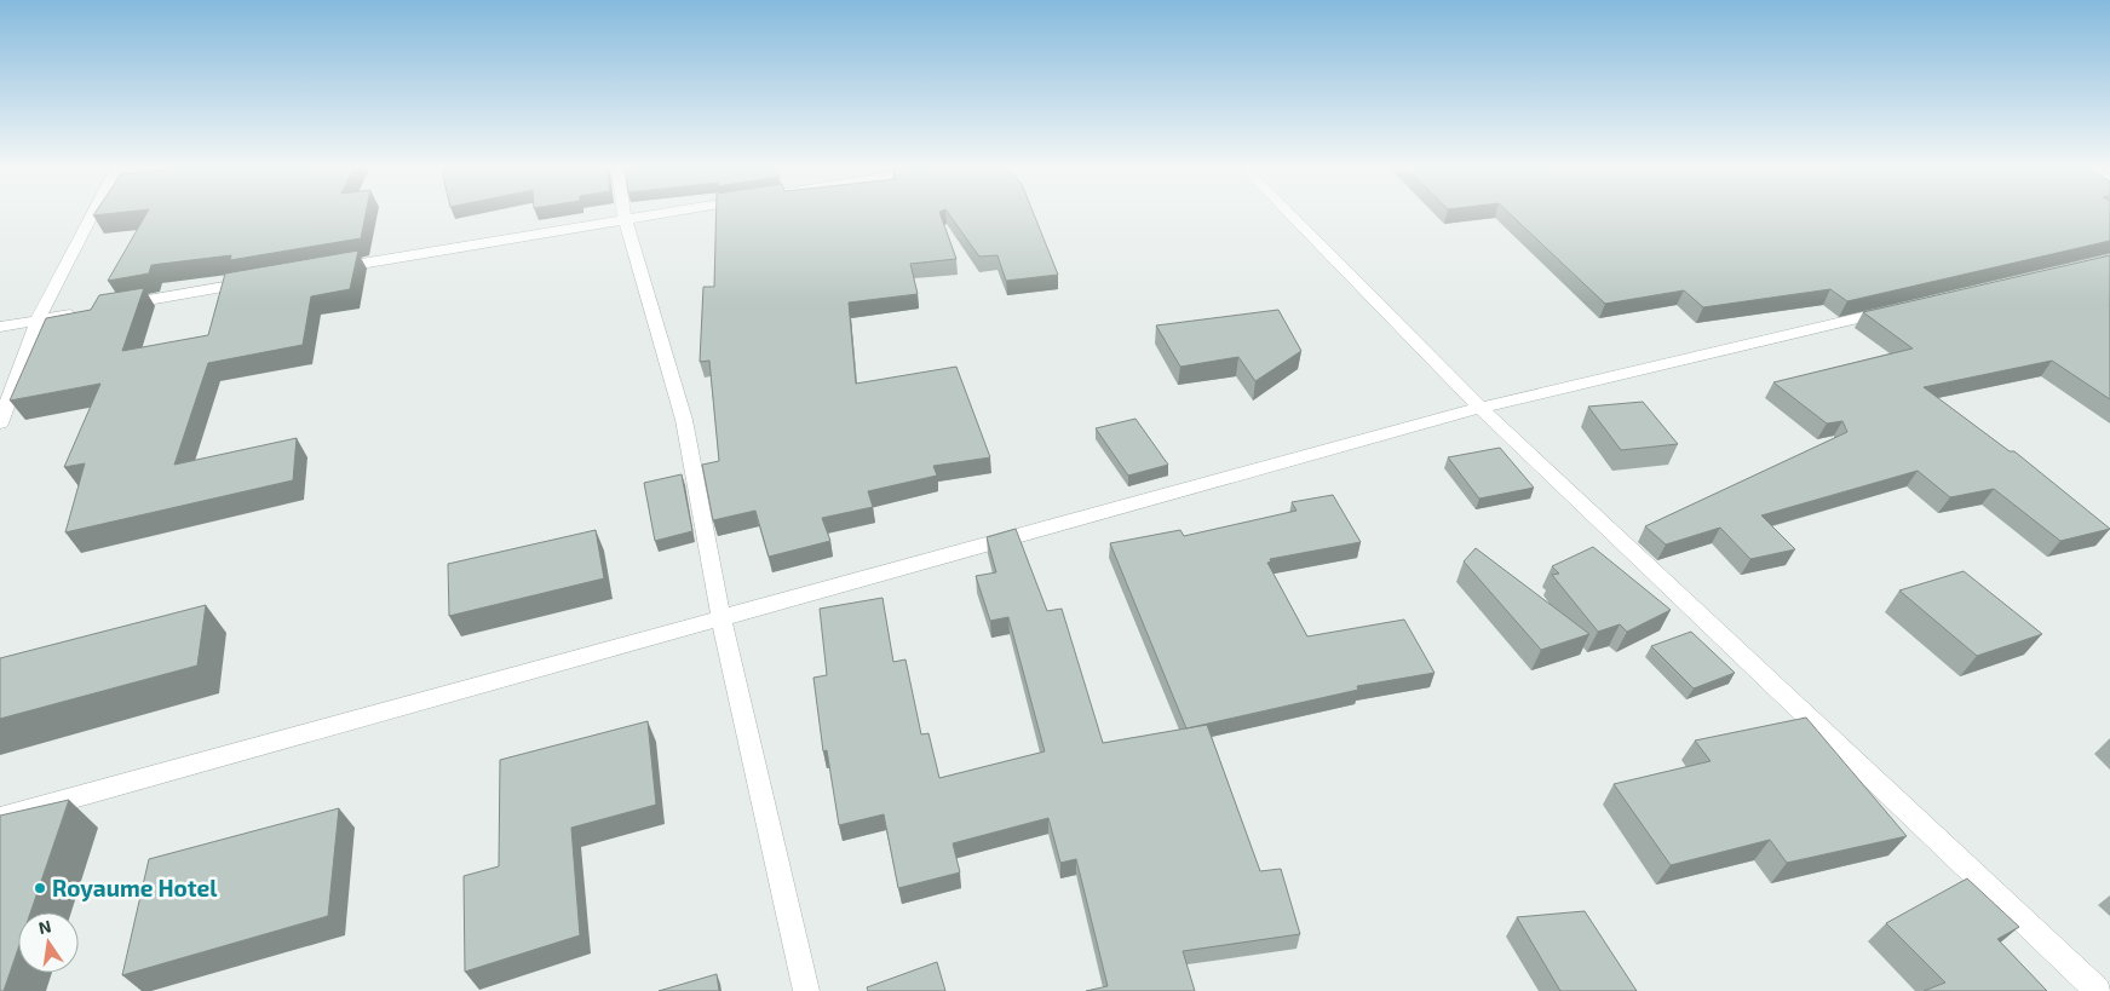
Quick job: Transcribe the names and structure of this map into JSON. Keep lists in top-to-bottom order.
{
  "places": ["Royaume Hotel"],
  "north": "top"
}
